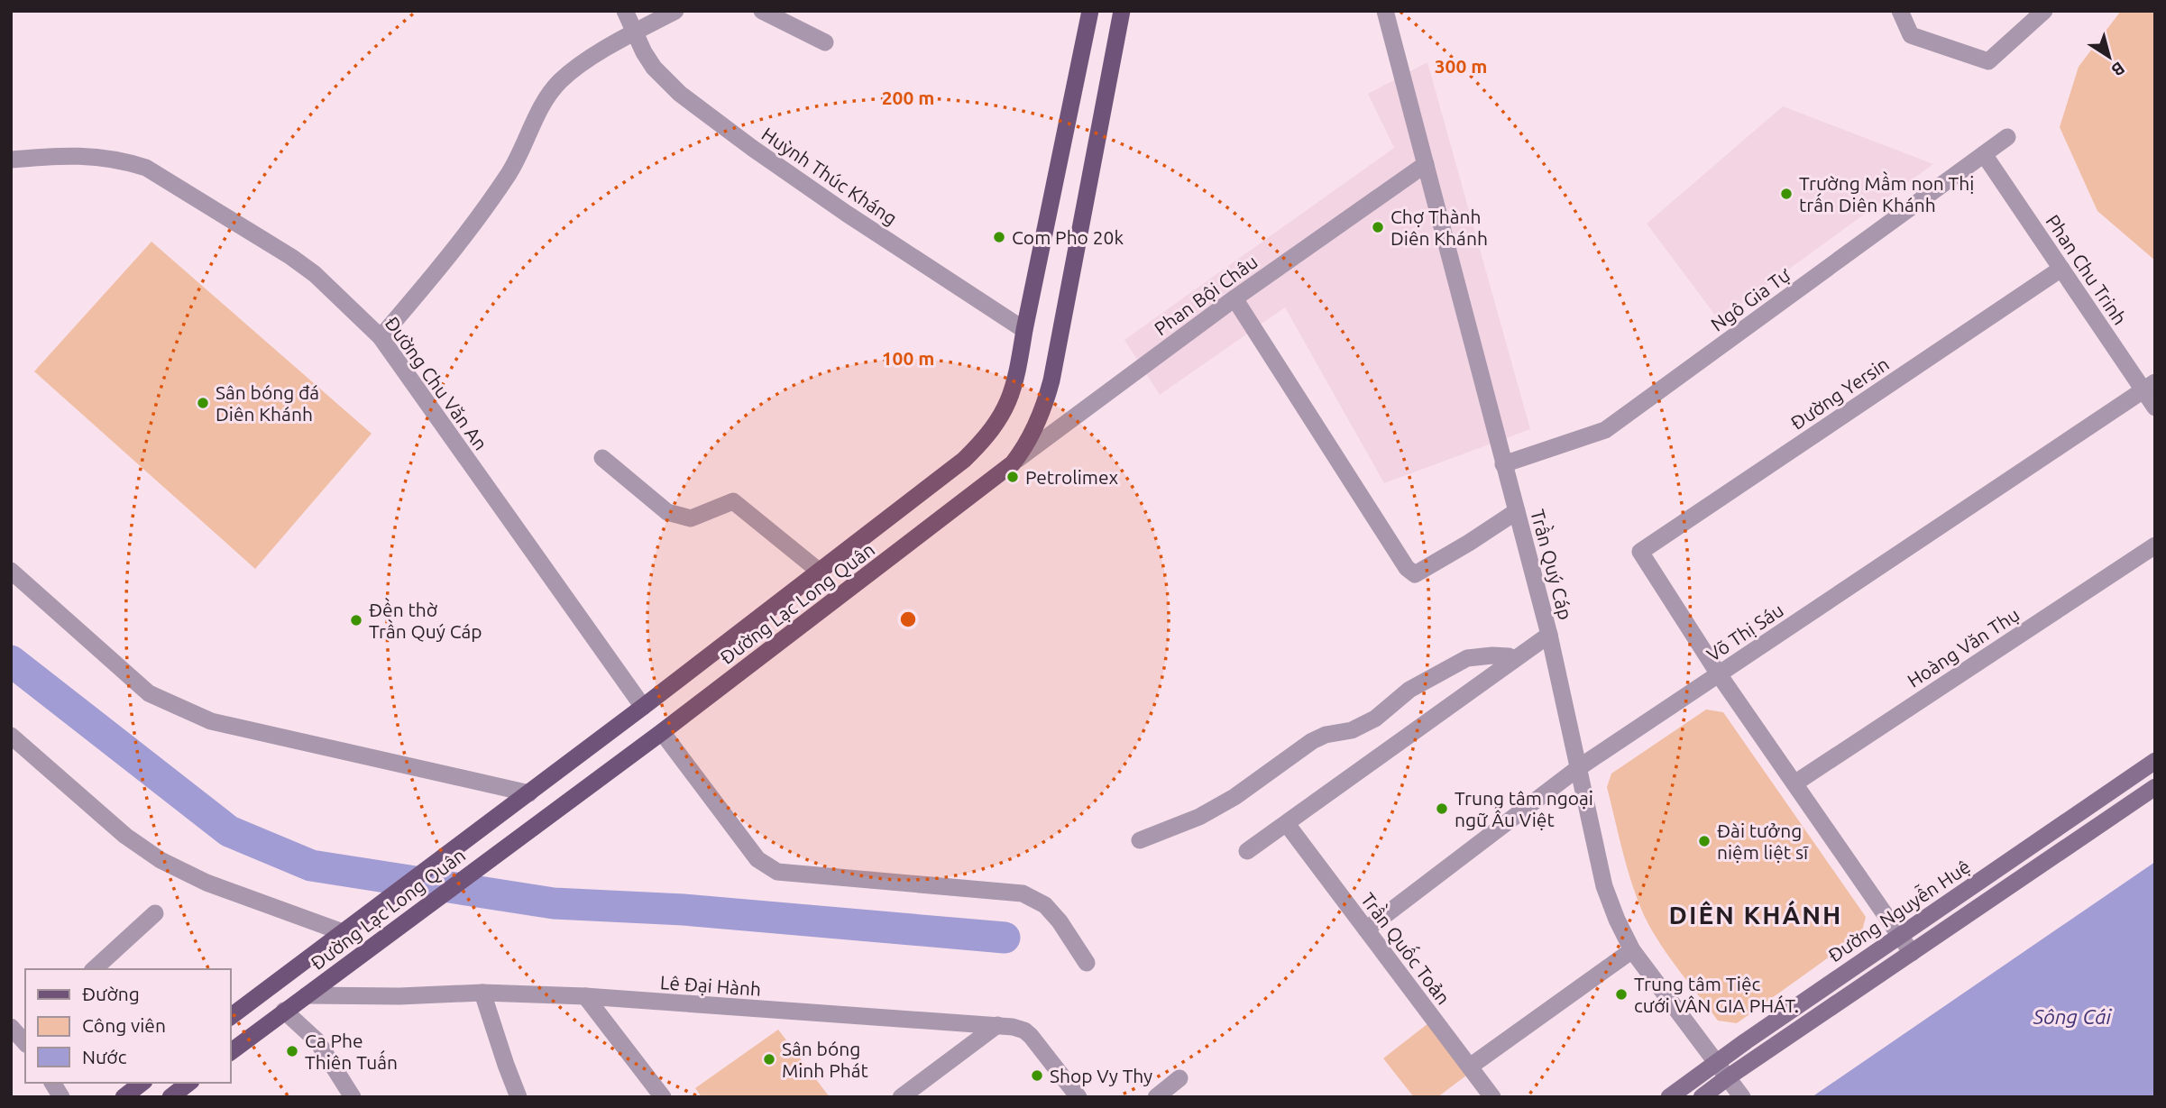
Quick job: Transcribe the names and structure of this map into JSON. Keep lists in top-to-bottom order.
{
  "streets": {
    "main road": ["Đường Lạc Long Quân", "Đường Nguyễn Huệ"],
    "street": [
      "Huỳnh Thúc Kháng",
      "Phan Chu Trinh",
      "Phan Bội Châu",
      "Ngô Gia Tự",
      "Đường Chu Văn An",
      "Đường Yersin",
      "Trần Quý Cáp",
      "Võ Thị Sáu",
      "Hoàng Văn Thụ",
      "Trần Quốc Toản",
      "Lê Đại Hành"
    ]
  },
  "crossings": [
    ["Huỳnh Thúc Kháng", "Đường Lạc Long Quân"],
    ["Phan Chu Trinh", "Ngô Gia Tự"],
    ["Phan Chu Trinh", "Đường Yersin"],
    ["Phan Chu Trinh", "Võ Thị Sáu"],
    ["Phan Bội Châu", "Trần Quý Cáp"],
    ["Phan Bội Châu", "Đường Lạc Long Quân"],
    ["Ngô Gia Tự", "Trần Quý Cáp"],
    ["Đường Chu Văn An", "Đường Lạc Long Quân"],
    ["Đường Yersin", "Võ Thị Sáu"],
    ["Trần Quý Cáp", "Võ Thị Sáu"],
    ["Trần Quý Cáp", "Đường Nguyễn Huệ"],
    ["Đường Lạc Long Quân", "Lê Đại Hành"],
    ["Võ Thị Sáu", "Trần Quốc Toản"]
  ],
  "districts": ["DIÊN KHÁNH"],
  "water": ["Sông Cái"],
  "places": [
    "Trường Mầm non Thị trấn Diên Khánh",
    "Chợ Thành Diên Khánh",
    "Com Pho 20k",
    "Sân bóng đá Diên Khánh",
    "Petrolimex",
    "Đền thờ Trần Quý Cáp",
    "Trung tâm ngoại ngữ Âu Việt",
    "Đài tưởng niệm liệt sĩ",
    "Trung tâm Tiệc cưới VÂN GIA PHÁT.",
    "Ca Phe Thiên Tuấn",
    "Sân bóng Minh Phát",
    "Shop Vy Thy"
  ],
  "legend": ["Đường", "Công viên", "Nước"],
  "north": "bottom right",
  "rings": ["300 m", "200 m", "100 m"]
}
